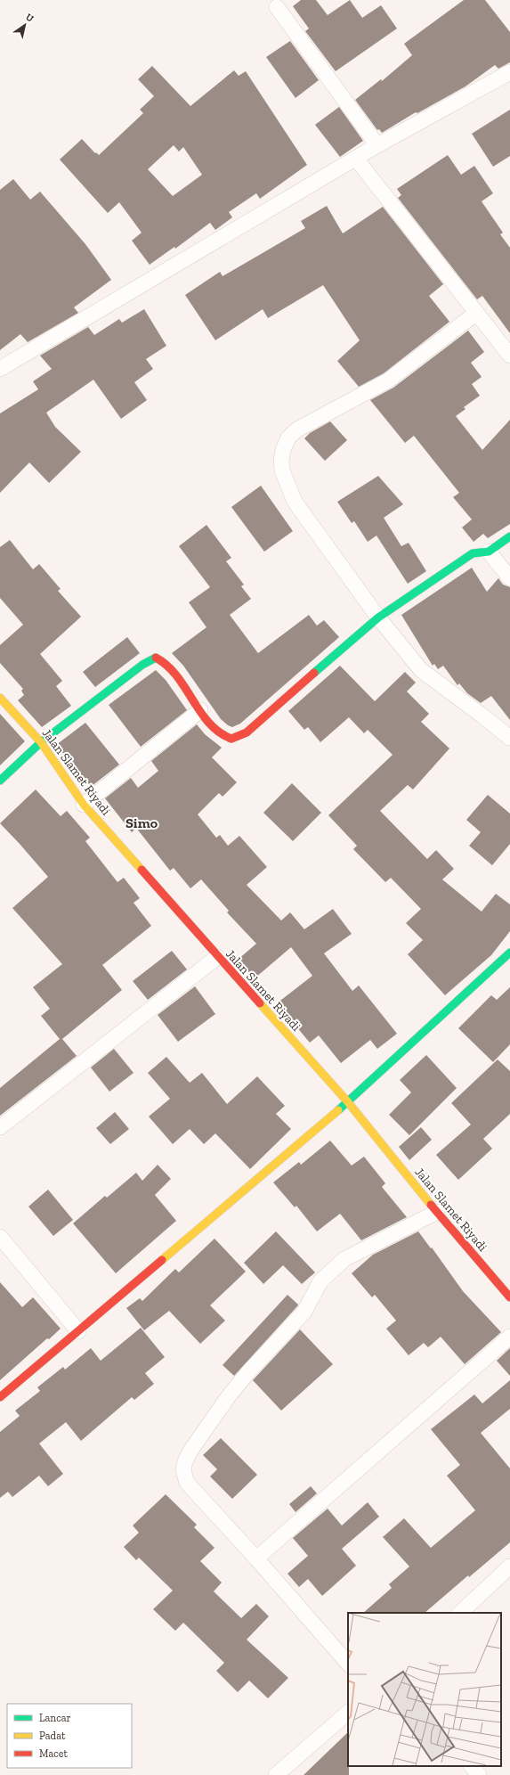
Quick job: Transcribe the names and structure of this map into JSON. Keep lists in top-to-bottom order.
{
  "streets": {
    "street": ["Jalan Slamet Riyadi"]
  },
  "districts": ["Simo"],
  "legend": ["Lancar", "Padat", "Macet"],
  "north": "top right"
}
